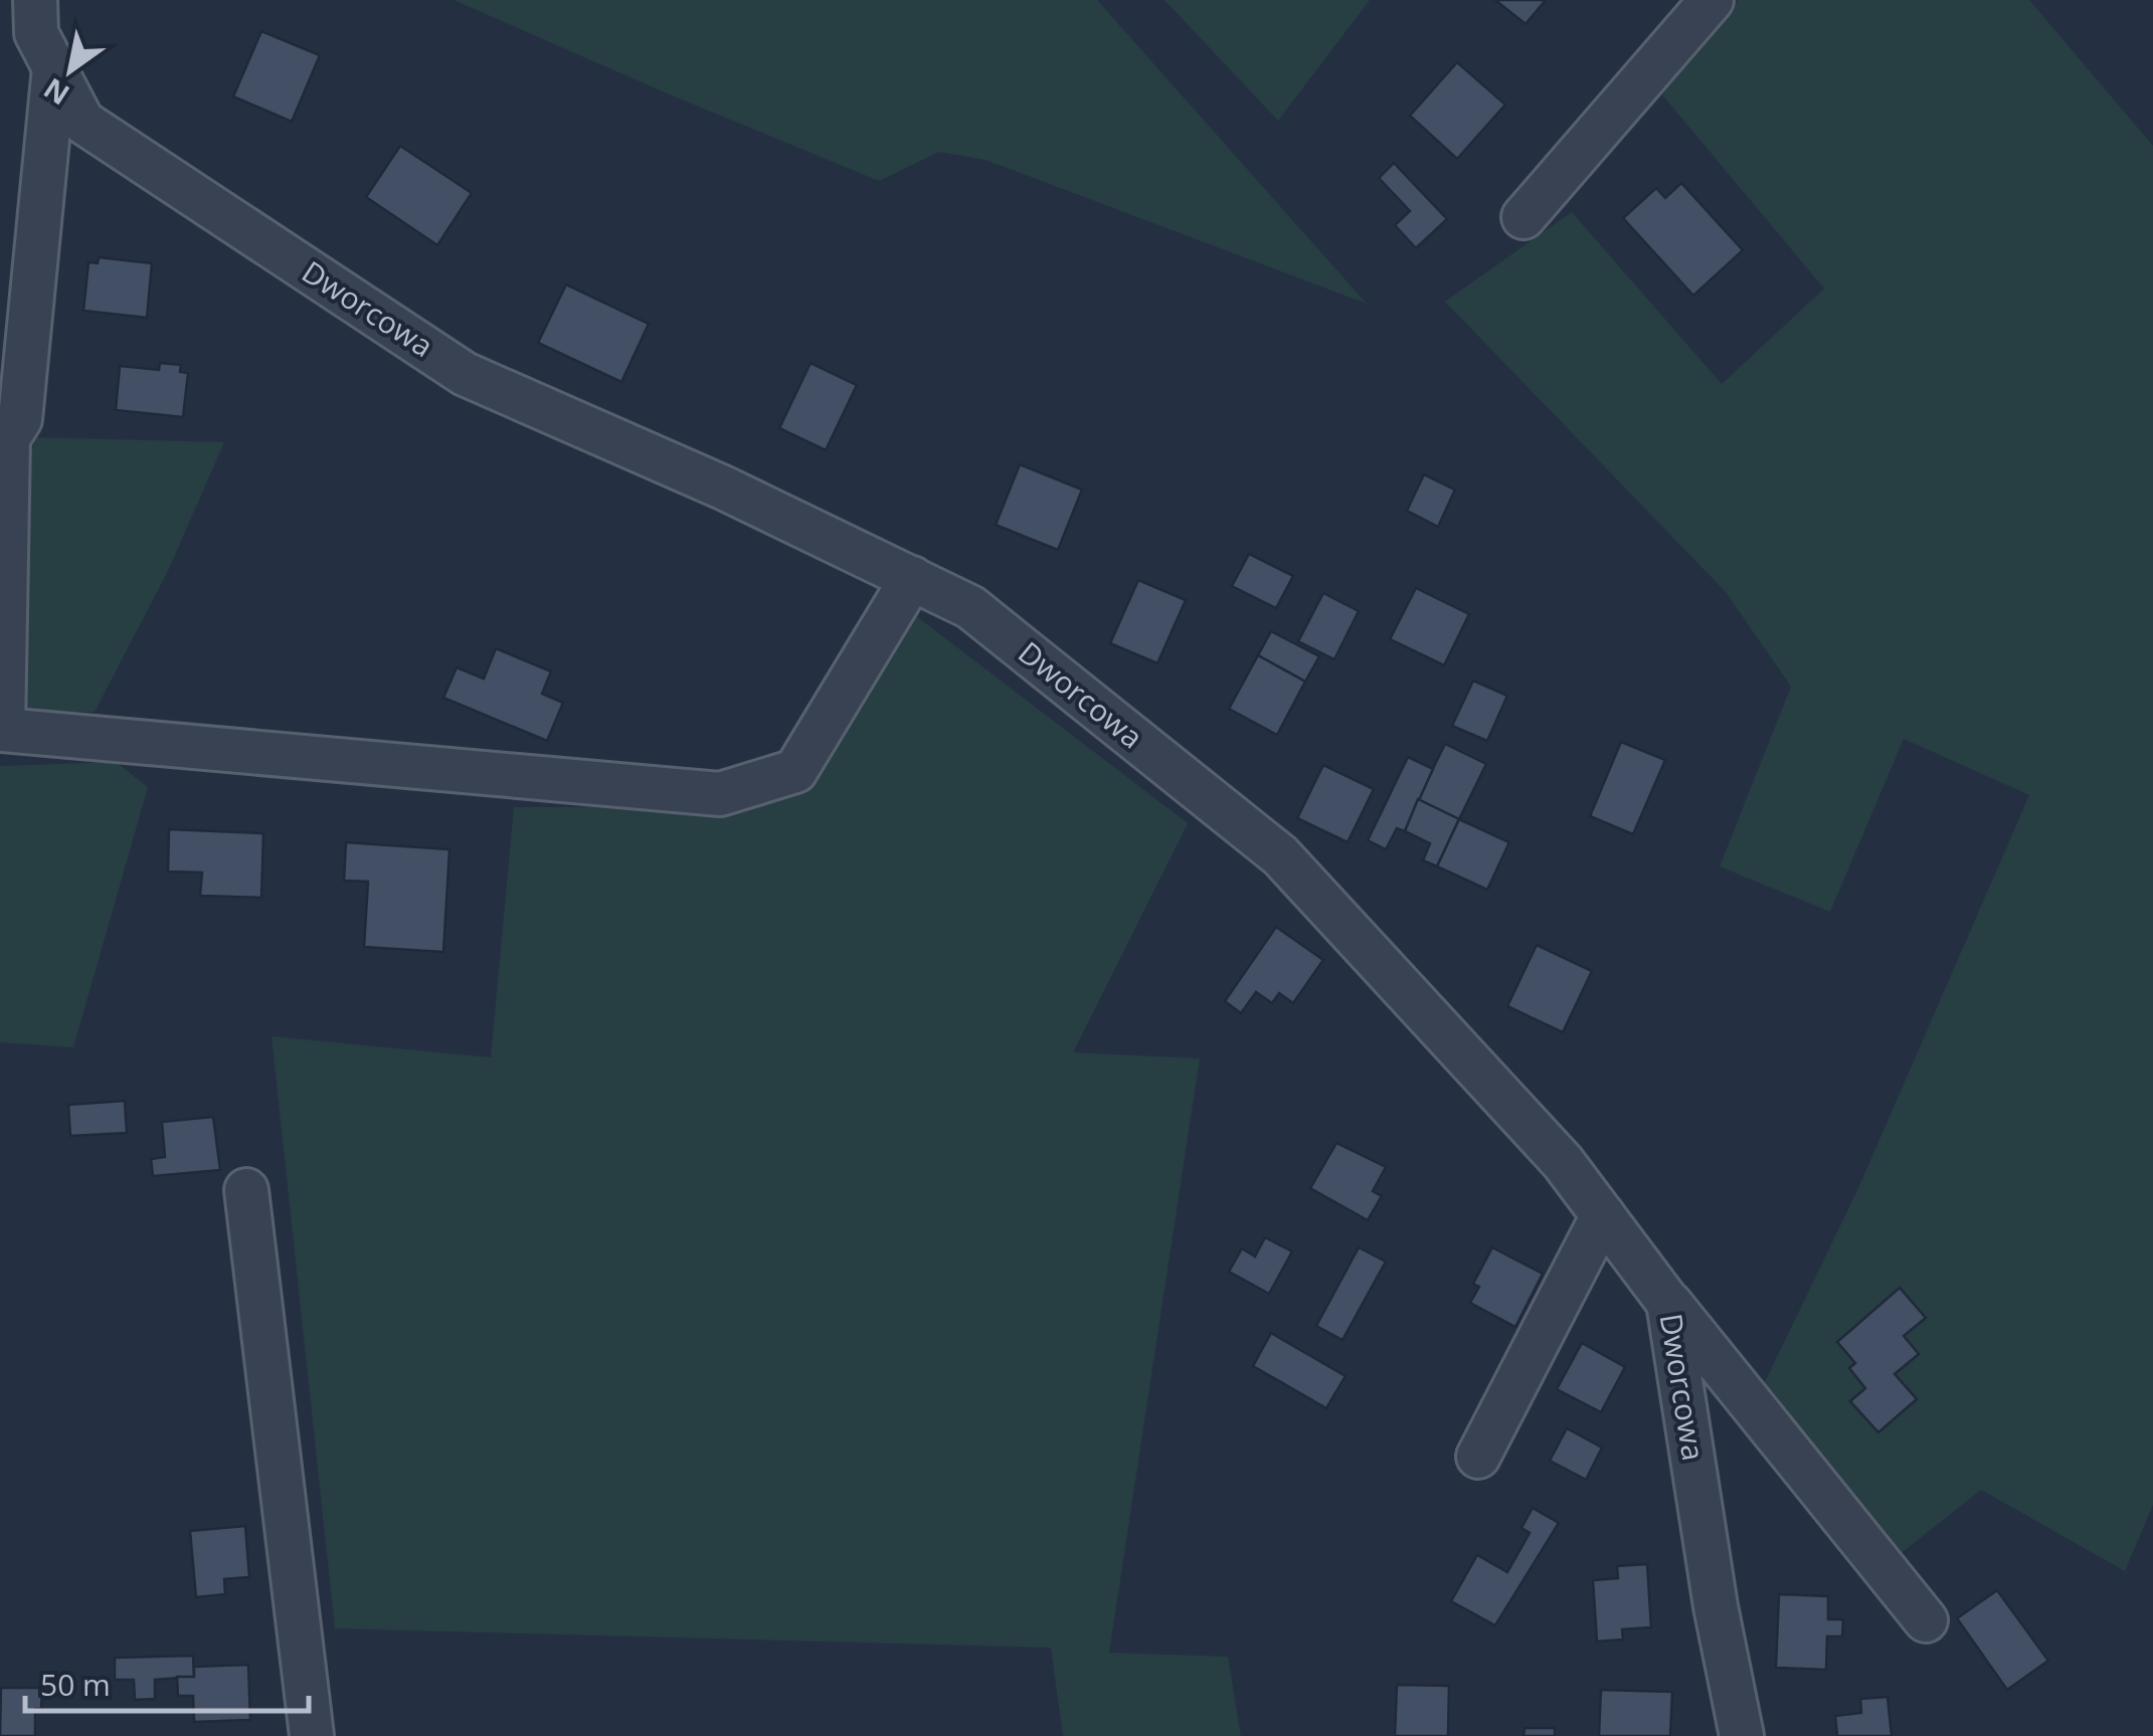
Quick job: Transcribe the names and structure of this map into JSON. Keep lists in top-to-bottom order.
{
  "streets": {
    "street": ["Dworcowa"]
  },
  "scale_bar": "50 m",
  "north": "bottom left"
}
